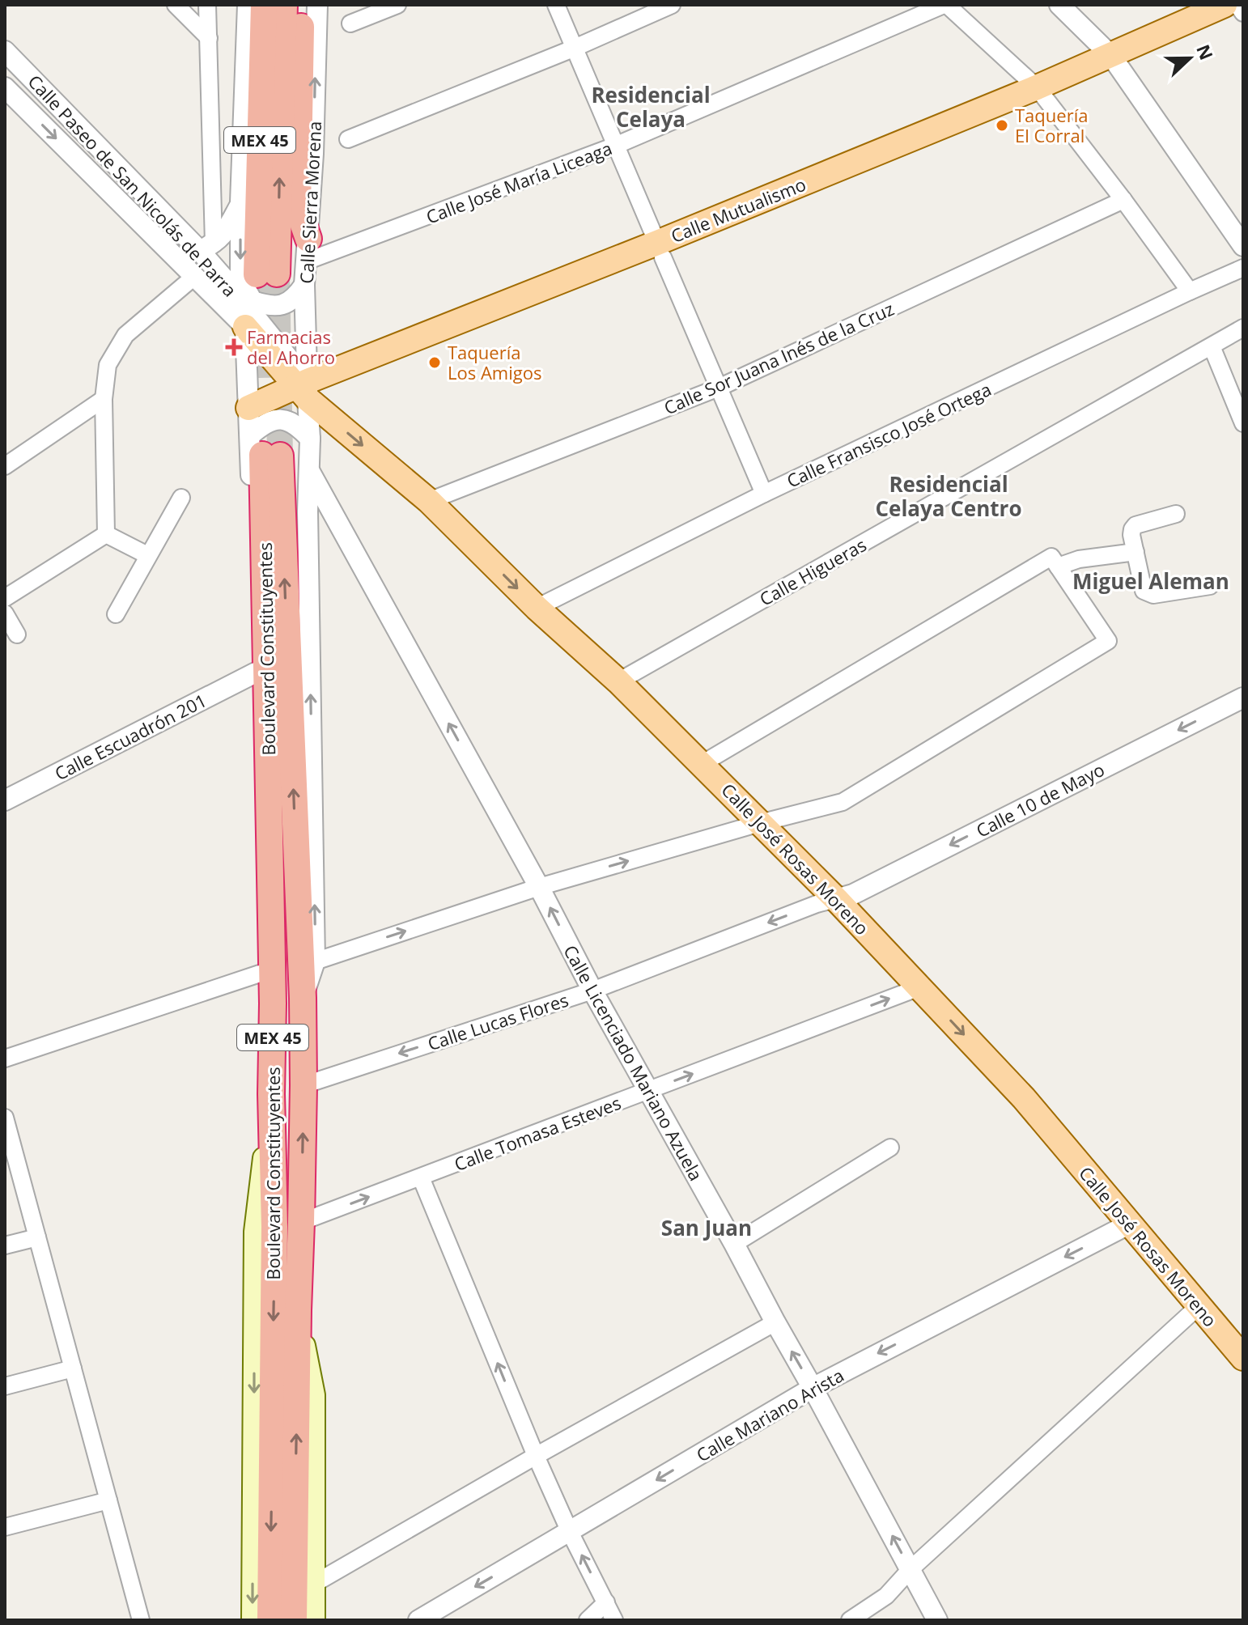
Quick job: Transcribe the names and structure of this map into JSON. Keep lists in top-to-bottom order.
{
  "streets": {
    "highway": ["MEX 45", "Boulevard Constituyentes"],
    "main road": ["Calle Paseo de San Nicolás de Parra", "Calle Mutualismo", "Calle José Rosas Moreno"],
    "street": [
      "Calle José María Liceaga",
      "Calle Sierra Morena",
      "Calle Sor Juana Inés de la Cruz",
      "Calle Fransisco José Ortega",
      "Calle Higueras",
      "Calle Escuadrón 201",
      "Calle 10 de Mayo",
      "Calle Lucas Flores",
      "Calle Licenciado Mariano Azuela",
      "Calle Tomasa Esteves",
      "Calle Mariano Arista"
    ]
  },
  "crossings": [
    ["Calle José María Liceaga", "Calle Sierra Morena"],
    ["Calle Paseo de San Nicolás de Parra", "Calle Sierra Morena"],
    ["Calle Paseo de San Nicolás de Parra", "Calle Mutualismo"],
    ["Calle Paseo de San Nicolás de Parra", "Calle José Rosas Moreno"],
    ["Calle Sierra Morena", "Calle Mutualismo"],
    ["Calle Sierra Morena", "Boulevard Constituyentes"],
    ["Calle Sierra Morena", "Calle José Rosas Moreno"],
    ["Calle Sierra Morena", "Calle Licenciado Mariano Azuela"],
    ["Calle Mutualismo", "Calle José Rosas Moreno"],
    ["Calle Sor Juana Inés de la Cruz", "Calle José Rosas Moreno"],
    ["Calle Fransisco José Ortega", "Calle José Rosas Moreno"],
    ["Calle Higueras", "Calle José Rosas Moreno"],
    ["Boulevard Constituyentes", "Calle Lucas Flores"],
    ["Boulevard Constituyentes", "Calle Tomasa Esteves"],
    ["Calle 10 de Mayo", "Calle José Rosas Moreno"],
    ["Calle 10 de Mayo", "Calle Lucas Flores"],
    ["Calle José Rosas Moreno", "Calle Lucas Flores"],
    ["Calle José Rosas Moreno", "Calle Tomasa Esteves"],
    ["Calle José Rosas Moreno", "Calle Mariano Arista"],
    ["Calle Lucas Flores", "Calle Licenciado Mariano Azuela"],
    ["Calle Licenciado Mariano Azuela", "Calle Tomasa Esteves"],
    ["Calle Licenciado Mariano Azuela", "Calle Mariano Arista"]
  ],
  "one_way": [
    "Calle 10 de Mayo",
    "Calle José Rosas Moreno",
    "Calle Licenciado Mariano Azuela",
    "Calle Tomasa Esteves"
  ],
  "districts": [
    "Residencial Celaya",
    "Residencial Celaya Centro",
    "Miguel Aleman",
    "San Juan"
  ],
  "places": {
    "other": ["Taquería El Corral", "Taquería Los Amigos"],
    "health": ["Farmacias del Ahorro"]
  },
  "north": "right"
}
